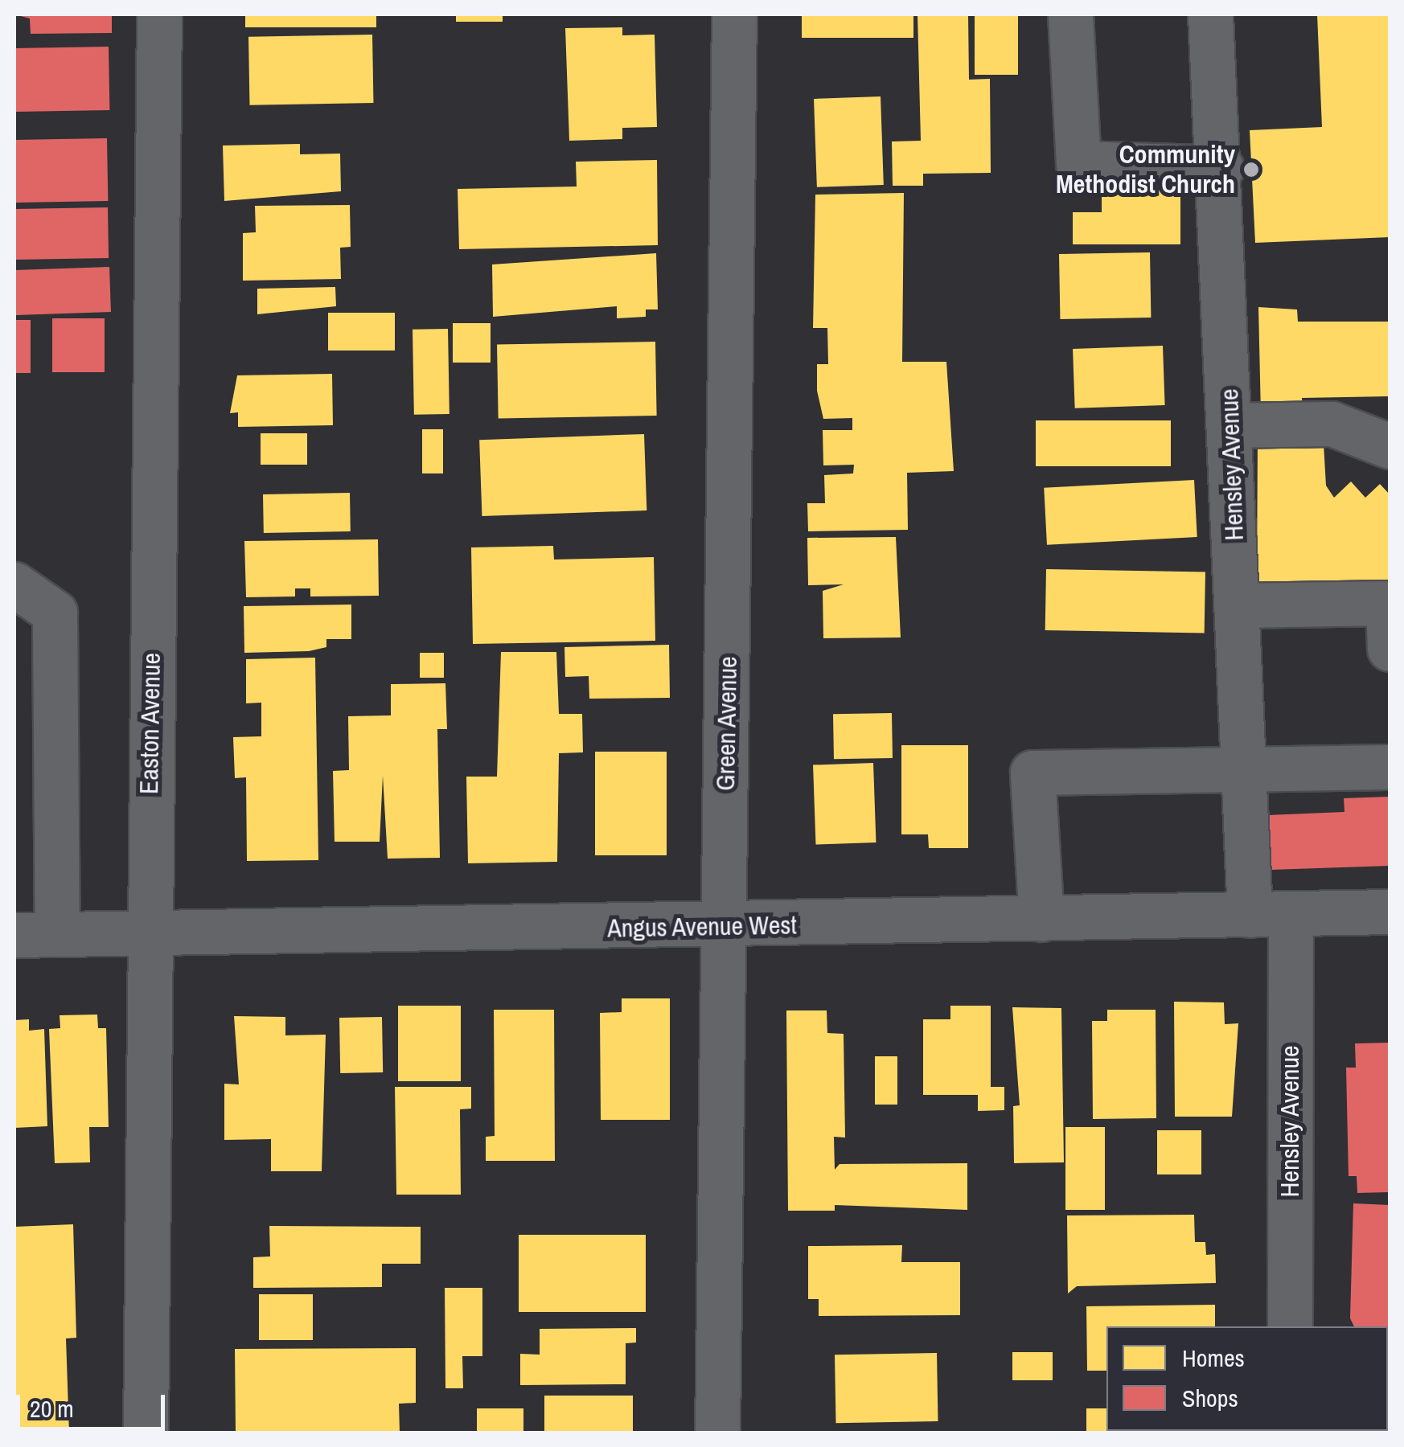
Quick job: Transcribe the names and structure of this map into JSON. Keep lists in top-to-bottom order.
{
  "streets": {
    "street": [
      "Hensley Avenue",
      "Easton Avenue",
      "Green Avenue",
      "Angus Avenue West"
    ]
  },
  "crossings": [
    ["Hensley Avenue", "Angus Avenue West"],
    ["Easton Avenue", "Angus Avenue West"],
    ["Green Avenue", "Angus Avenue West"]
  ],
  "places": ["Community Methodist Church"],
  "legend": ["Homes", "Shops"],
  "scale_bar": "20 m"
}
